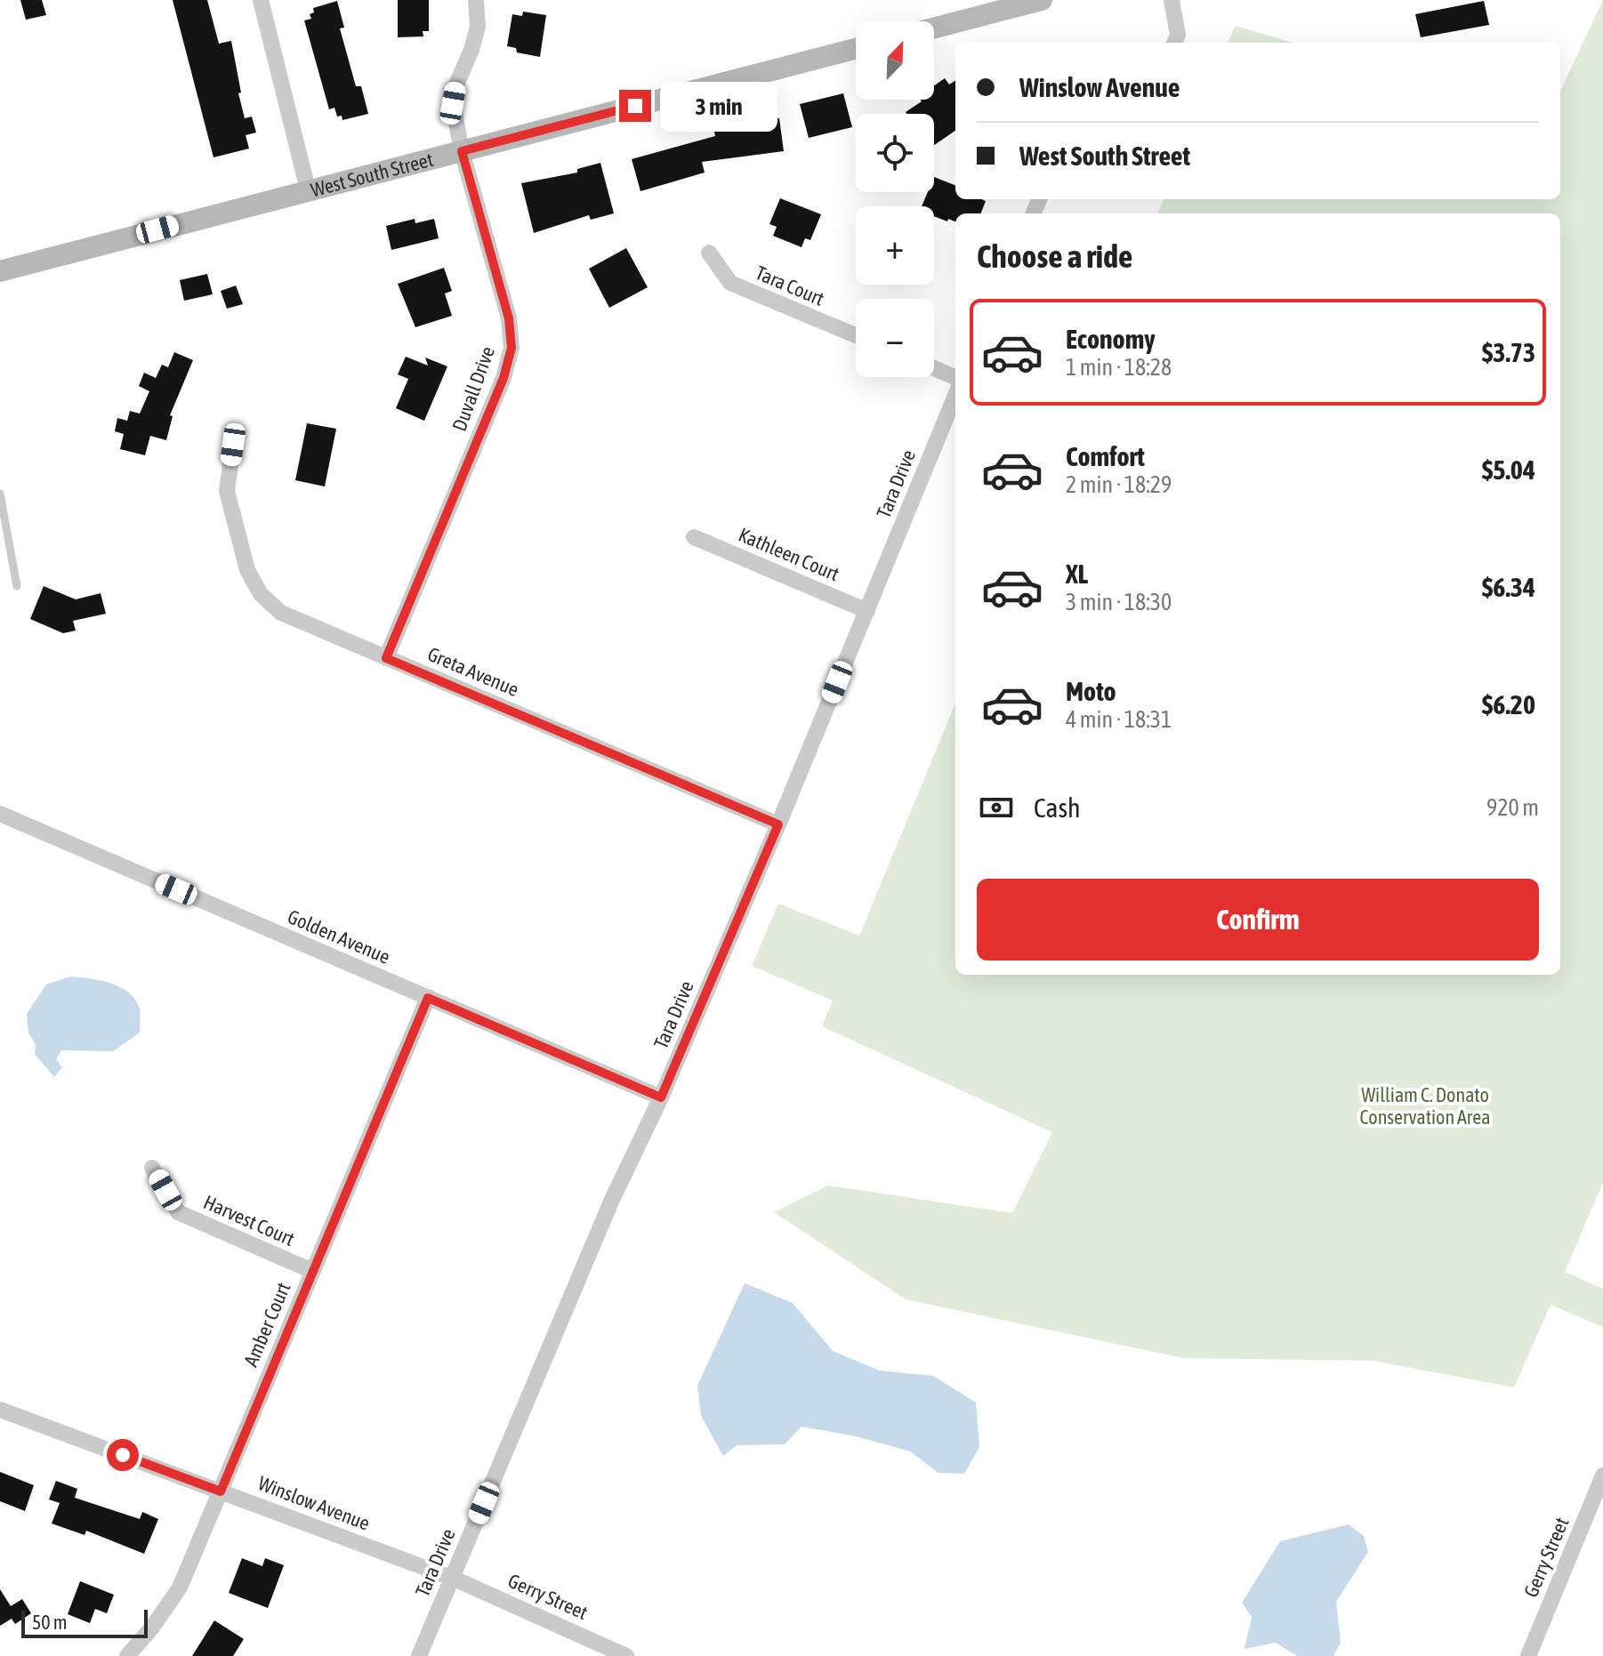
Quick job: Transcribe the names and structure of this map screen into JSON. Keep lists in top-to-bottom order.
{
  "streets": {
    "street": [
      "West South Street",
      "Tara Court",
      "Duvall Drive",
      "Tara Drive",
      "Kathleen Court",
      "Greta Avenue",
      "Golden Avenue",
      "Harvest Court",
      "Amber Court",
      "Winslow Avenue",
      "Gerry Street"
    ]
  },
  "crossings": [
    ["West South Street", "Duvall Drive"],
    ["Duvall Drive", "Greta Avenue"],
    ["Tara Drive", "Kathleen Court"],
    ["Tara Drive", "Greta Avenue"],
    ["Tara Drive", "Golden Avenue"],
    ["Tara Drive", "Winslow Avenue"],
    ["Tara Drive", "Gerry Street"],
    ["Golden Avenue", "Amber Court"],
    ["Harvest Court", "Amber Court"],
    ["Amber Court", "Winslow Avenue"],
    ["Winslow Avenue", "Gerry Street"]
  ],
  "parks": ["William C. Donato Conservation Area"],
  "scale_bar": "50 m",
  "north": "top right",
  "page": {
    "map_buttons": ["+", "−"],
    "banner": ["Winslow Avenue", "West South Street"],
    "bubble": "3 min",
    "heading": "Choose a ride",
    "list": [
      {
        "name": "Economy",
        "note": "1 min · 18:28",
        "value": "$3.73"
      },
      {
        "name": "Comfort",
        "note": "2 min · 18:29",
        "value": "$5.04"
      },
      {
        "name": "XL",
        "note": "3 min · 18:30",
        "value": "$6.34"
      },
      {
        "name": "Moto",
        "note": "4 min · 18:31",
        "value": "$6.20"
      }
    ],
    "pay": ["Cash", "920 m"],
    "buttons": "Confirm",
    "scale": "50 m"
  }
}
